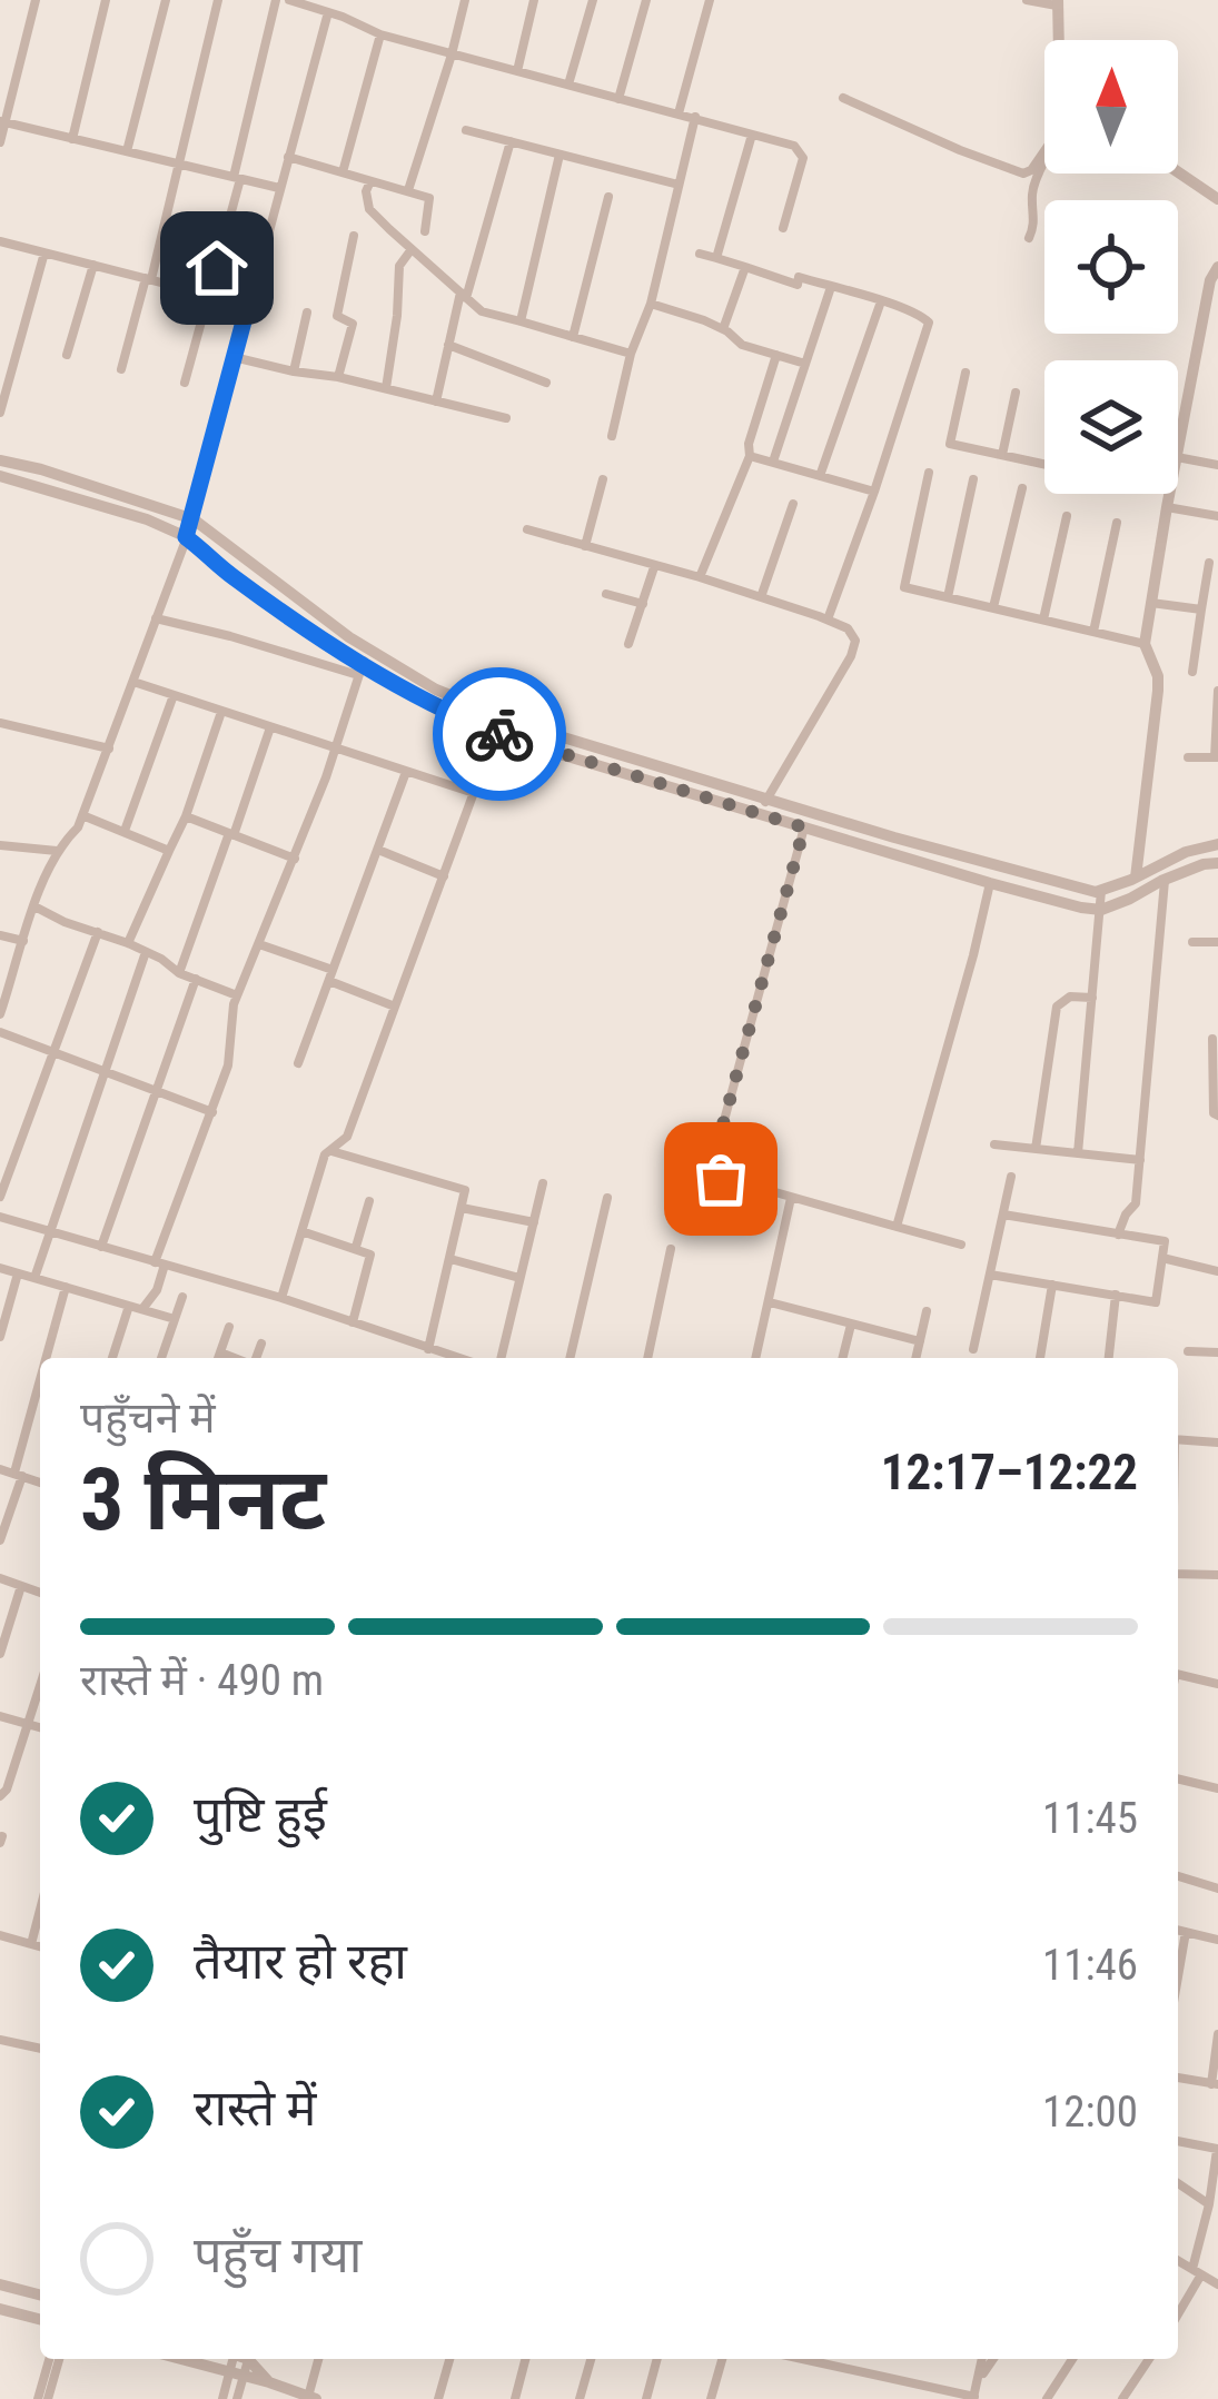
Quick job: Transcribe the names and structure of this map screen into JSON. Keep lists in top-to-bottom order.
{
  "north": "top",
  "page": {
    "heading": ["3 मिनट", "पहुँचने में", "12:17–12:22"],
    "bar": "रास्ते में · 490 m",
    "list": [
      ["पुष्टि हुई", "11:45"],
      ["तैयार हो रहा", "11:46"],
      ["रास्ते में", "12:00"],
      "पहुँच गया"
    ]
  }
}
